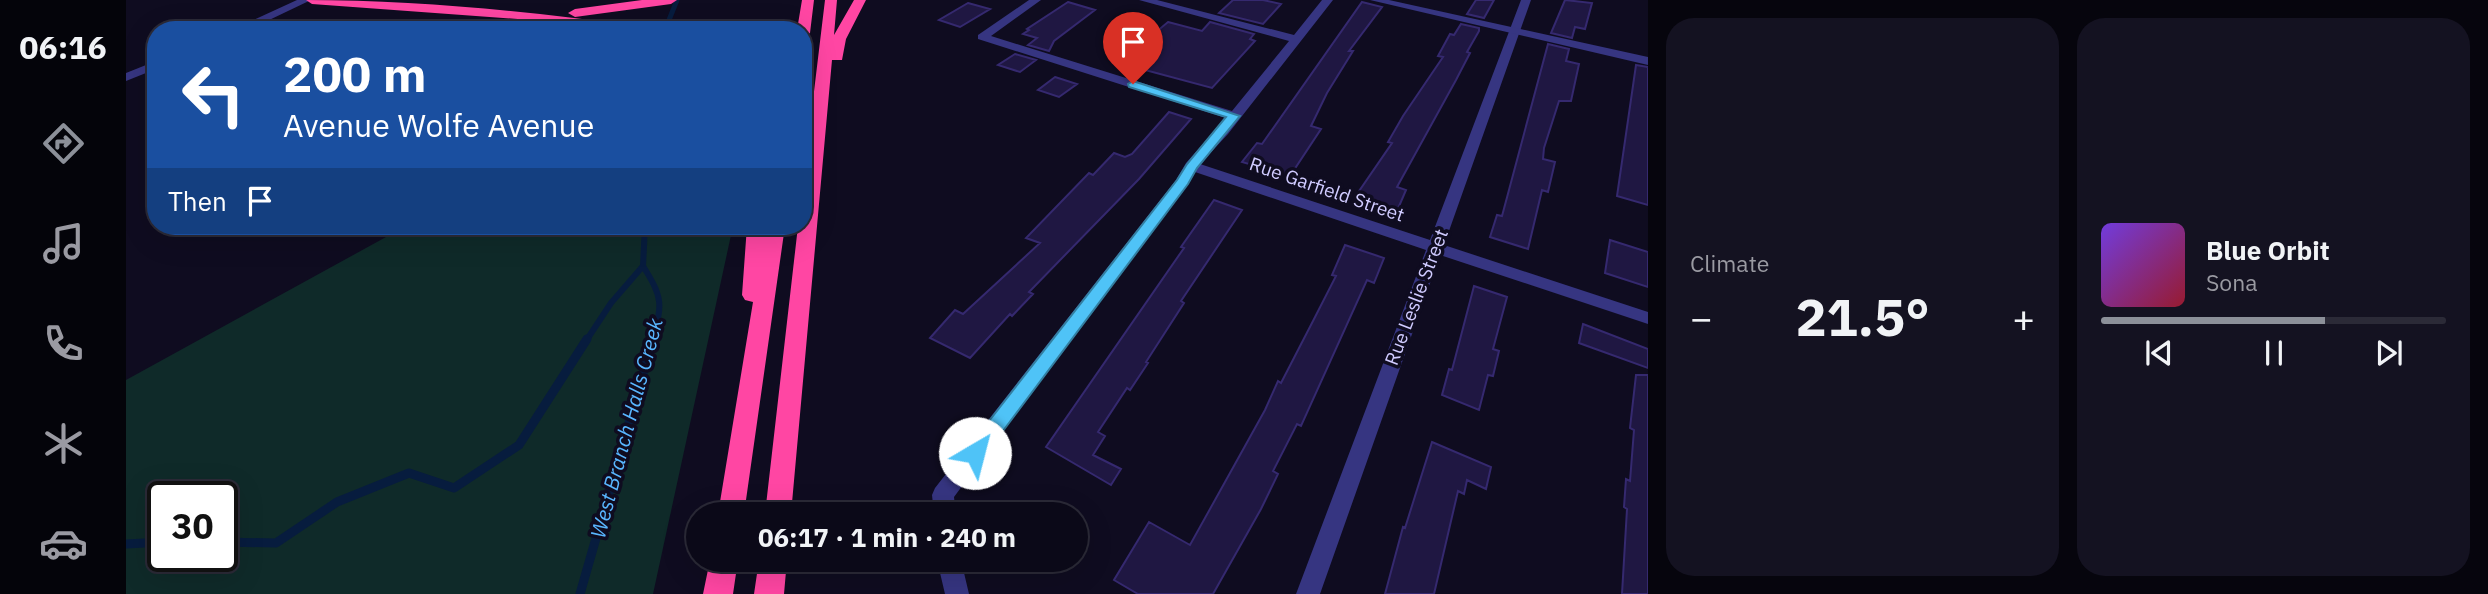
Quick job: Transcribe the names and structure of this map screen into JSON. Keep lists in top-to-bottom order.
{
  "streets": {
    "street": ["Rue Garfield Street", "Rue Leslie Street"]
  },
  "crossings": [
    ["Rue Garfield Street", "Rue Leslie Street"]
  ],
  "water": ["West Branch Halls Creek"],
  "page": {
    "tabs": "06:16",
    "tile": "Climate",
    "turn": ["200 m", "Avenue Wolfe Avenue"],
    "then": "Then",
    "song": ["Blue Orbit", "Sona"],
    "heat": ["−", "21.5°", "+"],
    "limit": "30",
    "trip": "06:17 · 1 min · 240 m"
  }
}
